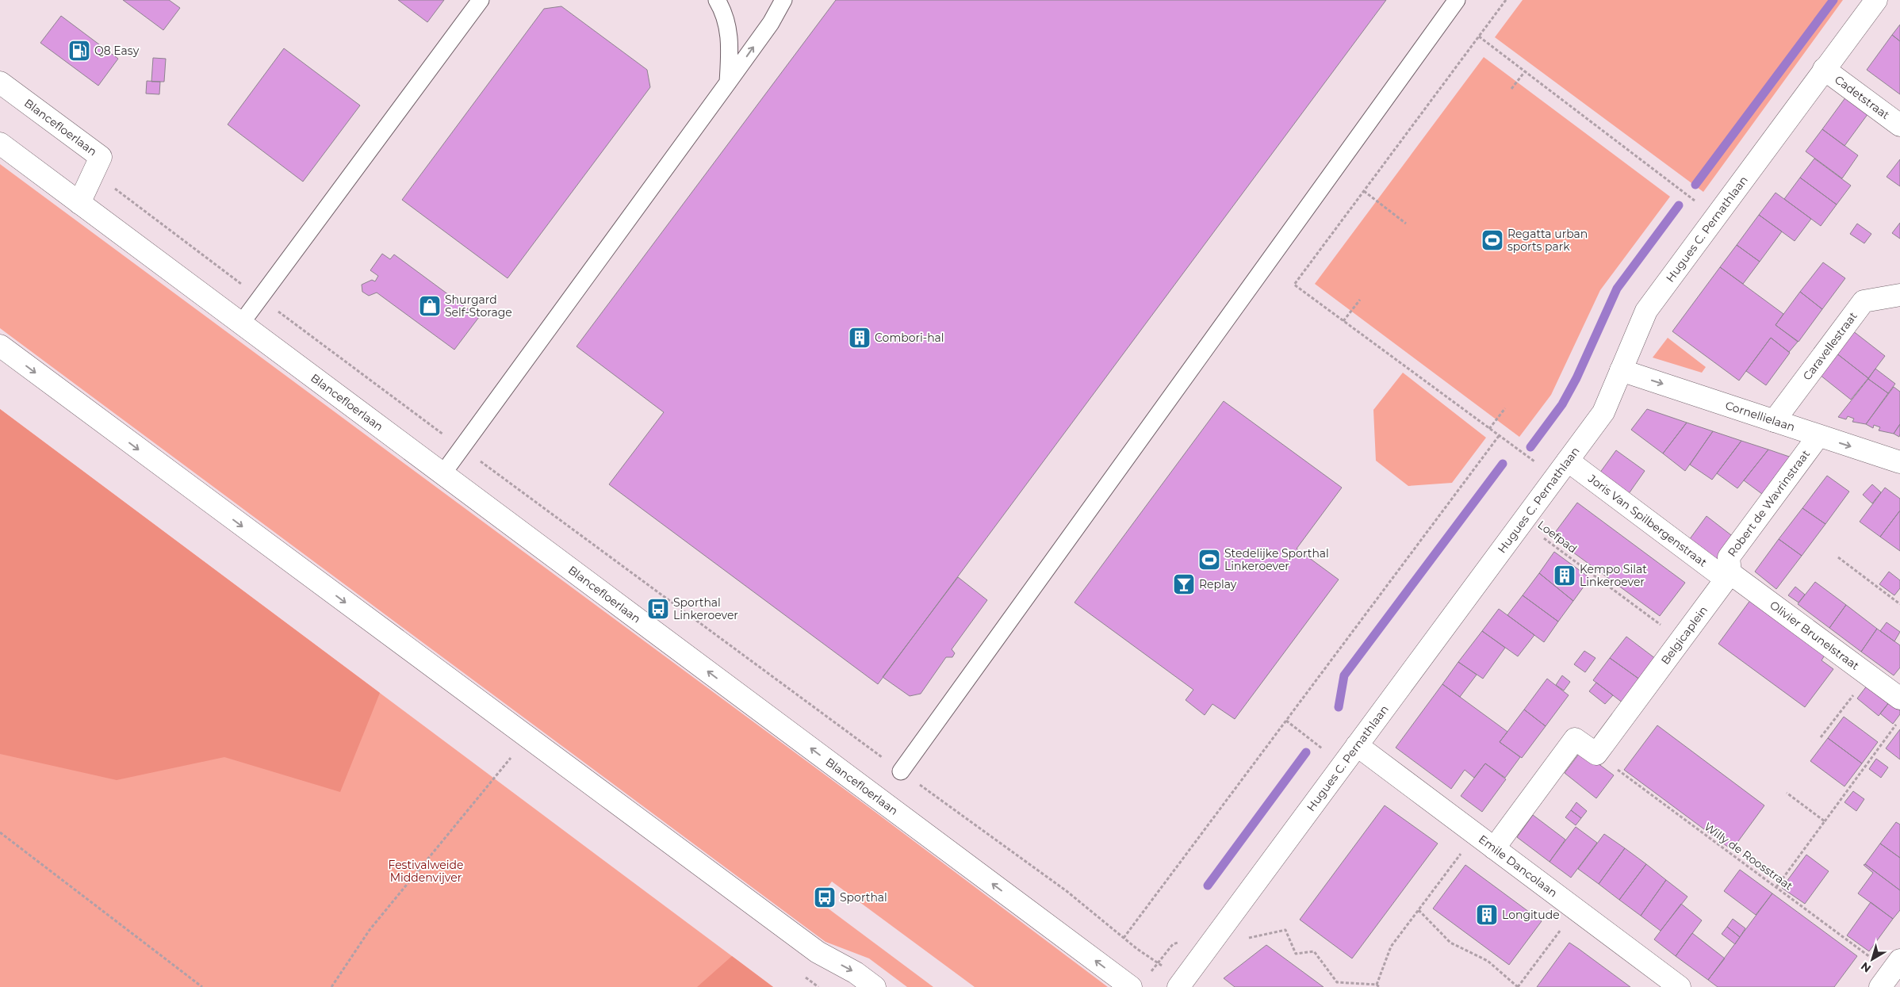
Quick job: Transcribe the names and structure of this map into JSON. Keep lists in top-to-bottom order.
{
  "streets": {
    "street": [
      "Cadetstraat",
      "Blancefloerlaan",
      "Hugues C. Pernathlaan",
      "Caravellestraat",
      "Cornellielaan",
      "Robert de Wavrinstraat",
      "Joris Van Spilbergenstraat",
      "Belgicaplein",
      "Olivier Brunelstraat",
      "Emile Dancolaan"
    ],
    "path": ["Loefpad", "Willy de Roosstraat"]
  },
  "crossings": [
    ["Cadetstraat", "Hugues C. Pernathlaan"],
    ["Hugues C. Pernathlaan", "Cornellielaan"],
    ["Hugues C. Pernathlaan", "Joris Van Spilbergenstraat"],
    ["Hugues C. Pernathlaan", "Loefpad"],
    ["Hugues C. Pernathlaan", "Emile Dancolaan"],
    ["Caravellestraat", "Cornellielaan"],
    ["Cornellielaan", "Robert de Wavrinstraat"],
    ["Robert de Wavrinstraat", "Joris Van Spilbergenstraat"],
    ["Robert de Wavrinstraat", "Belgicaplein"],
    ["Robert de Wavrinstraat", "Olivier Brunelstraat"],
    ["Joris Van Spilbergenstraat", "Belgicaplein"],
    ["Joris Van Spilbergenstraat", "Olivier Brunelstraat"],
    ["Belgicaplein", "Olivier Brunelstraat"],
    ["Belgicaplein", "Willy de Roosstraat"]
  ],
  "one_way": ["Cornellielaan"],
  "parks": ["Festivalweide Middenvijver"],
  "places": {
    "fuel station": ["Q8 Easy"],
    "sports": ["Regatta urban sports park", "Stedelijke Sporthal Linkeroever"],
    "shop": ["Shurgard Self-Storage"],
    "building": ["Combori-hal", "Kempo Silat Linkeroever", "Longitude"],
    "bar": ["Replay"],
    "bus stop": ["Sporthal Linkeroever", "Sporthal"]
  },
  "north": "bottom left"
}
